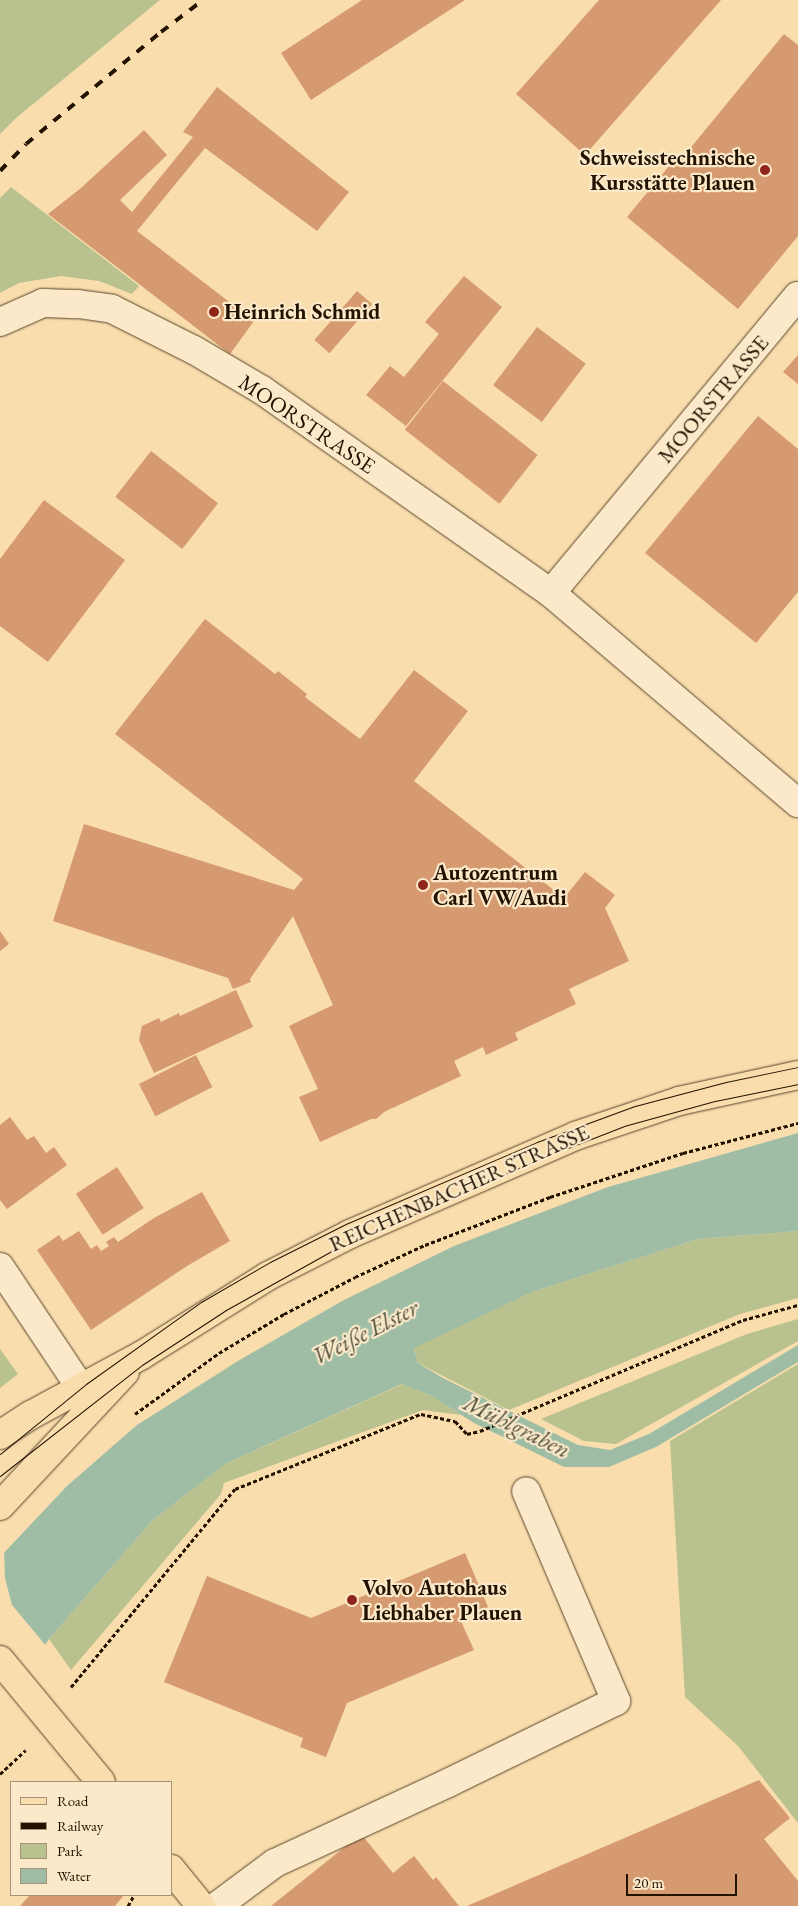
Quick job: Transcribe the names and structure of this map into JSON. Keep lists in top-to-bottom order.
{
  "streets": {
    "main road": ["REICHENBACHER STRASSE"],
    "street": ["MOORSTRASSE"]
  },
  "water": ["Weiße Elster", "Mühlgraben"],
  "places": [
    "Schweisstechnische Kursstätte Plauen",
    "Heinrich Schmid",
    "Autozentrum Carl VW/Audi",
    "Volvo Autohaus Liebhaber Plauen"
  ],
  "legend": [
    "Road",
    "Railway",
    "Park",
    "Water"
  ],
  "scale_bar": "20 m"
}
